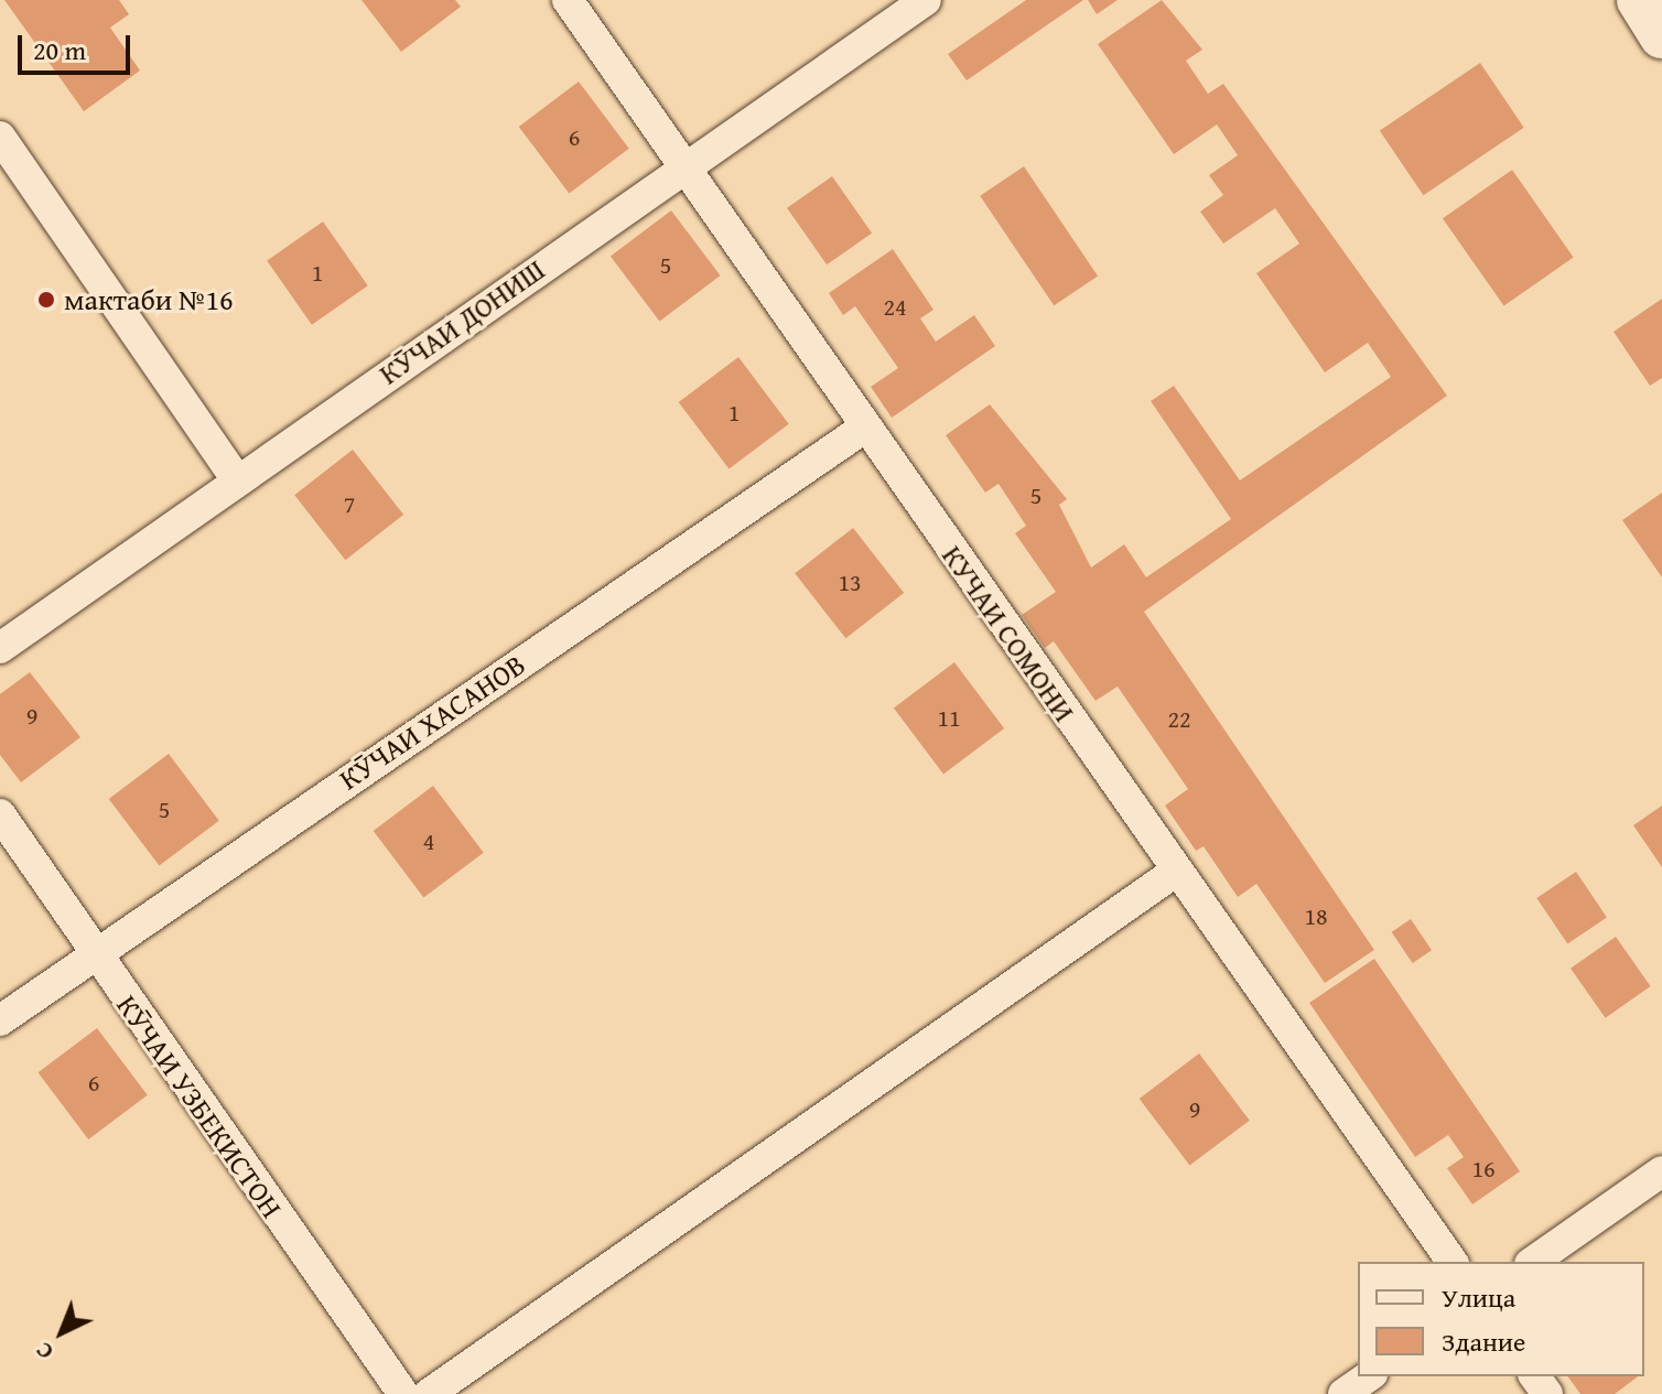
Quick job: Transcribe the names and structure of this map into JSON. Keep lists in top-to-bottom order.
{
  "streets": {
    "street": [
      "КӮЧАИ ДОНИШ",
      "КУЧАИ СОМОНИ",
      "КӮЧАИ ХАСАНОВ",
      "КӮЧАИ УЗБЕКИСТОН"
    ]
  },
  "crossings": [
    ["КӮЧАИ ДОНИШ", "КУЧАИ СОМОНИ"],
    ["КУЧАИ СОМОНИ", "КӮЧАИ ХАСАНОВ"],
    ["КӮЧАИ ХАСАНОВ", "КӮЧАИ УЗБЕКИСТОН"]
  ],
  "places": ["мактаби №16"],
  "house_numbers": [
    "6",
    "5",
    "1",
    "24",
    "1",
    "5",
    "7",
    "13",
    "9",
    "11",
    "22",
    "5",
    "4",
    "18",
    "6",
    "9",
    "16"
  ],
  "legend": ["Улица", "Здание"],
  "scale_bar": "20 m",
  "north": "bottom left"
}
